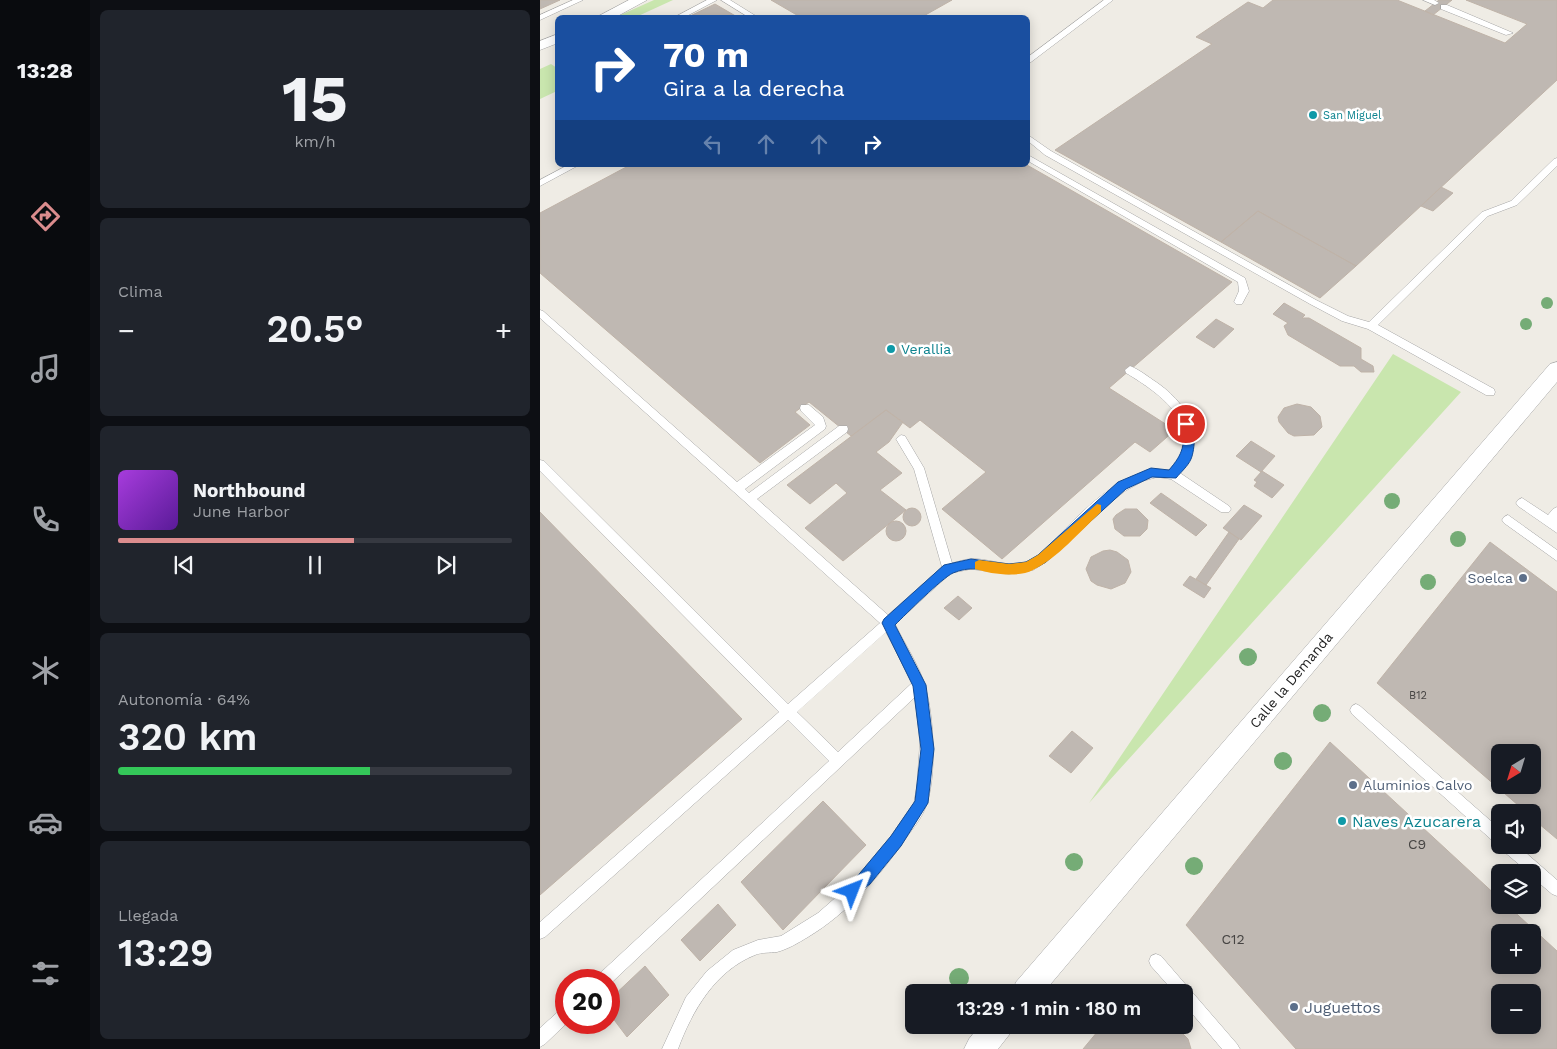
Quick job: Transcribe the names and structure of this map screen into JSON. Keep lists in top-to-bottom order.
{
  "streets": {
    "street": ["Calle la Demanda"]
  },
  "places": [
    "San Miguel",
    "Verallia",
    "Soelca",
    "Aluminios Calvo",
    "Naves Azucarera",
    "Juguettos"
  ],
  "house_numbers": ["B12", "C9", "C12"],
  "north": "bottom left",
  "page": {
    "tabs": "13:28",
    "tile": [
      ["15", "km/h"],
      "Clima",
      ["Autonomía · 64%", "320 km"],
      ["Llegada", "13:29"]
    ],
    "turn": ["70 m", "Gira a la derecha"],
    "heat": ["−", "20.5°", "+"],
    "song": ["Northbound", "June Harbor"],
    "map_buttons": ["+", "−"],
    "limit": "20",
    "trip": "13:29 · 1 min · 180 m"
  }
}
